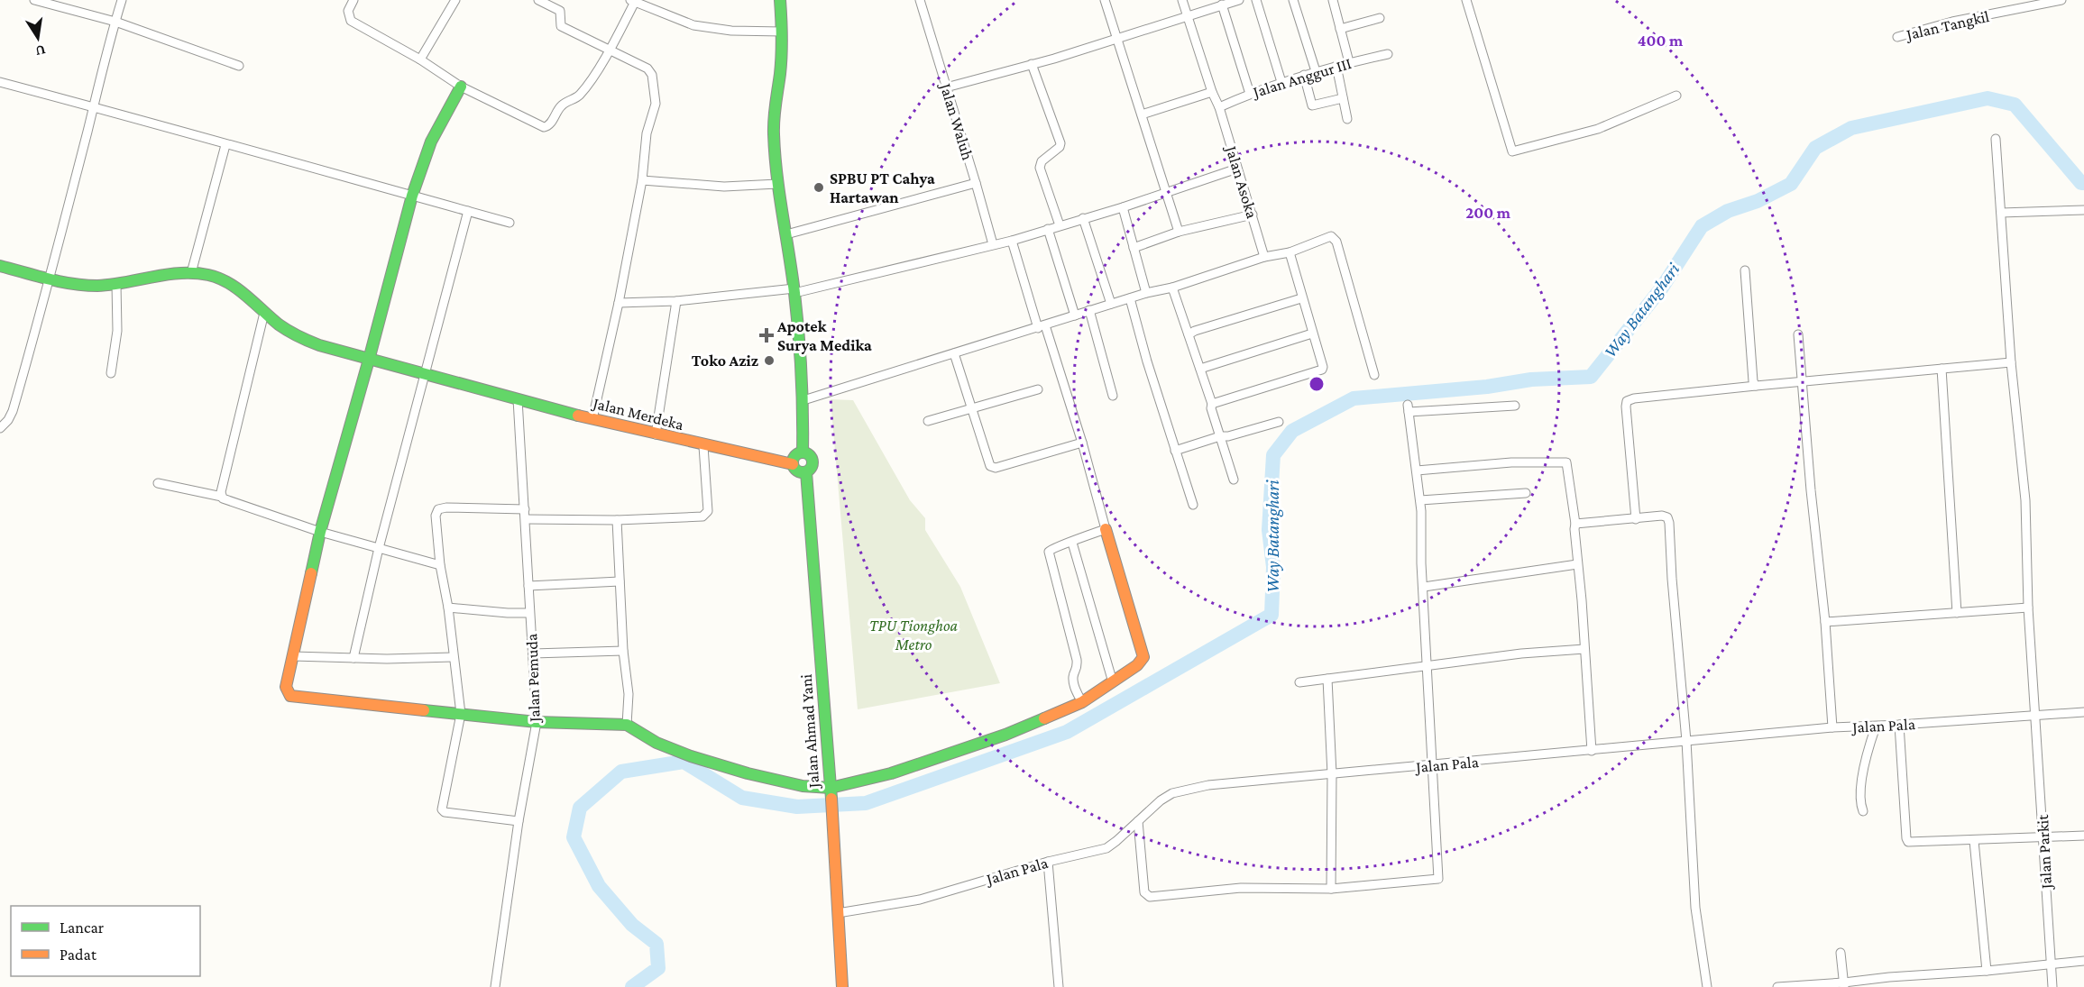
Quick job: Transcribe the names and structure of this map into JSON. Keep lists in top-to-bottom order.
{
  "streets": {
    "street": [
      "Jalan Tangkil",
      "Jalan Anggur III",
      "Jalan Waluh",
      "Jalan Asoka",
      "Jalan Merdeka",
      "Jalan Pemuda",
      "Jalan Pala",
      "Jalan Ahmad Yani",
      "Jalan Parkit"
    ]
  },
  "crossings": [
    ["Jalan Anggur III", "Jalan Asoka"],
    ["Jalan Merdeka", "Jalan Pemuda"],
    ["Jalan Merdeka", "Jalan Ahmad Yani"],
    ["Jalan Pala", "Jalan Ahmad Yani"],
    ["Jalan Pala", "Jalan Parkit"]
  ],
  "water": ["Way Batanghari"],
  "parks": ["TPU Tionghoa Metro"],
  "places": {
    "other": ["SPBU PT Cahya Hartawan", "Toko Aziz"],
    "health": ["Apotek Surya Medika"]
  },
  "legend": ["Lancar", "Padat"],
  "north": "bottom",
  "rings": ["400 m", "200 m"]
}
